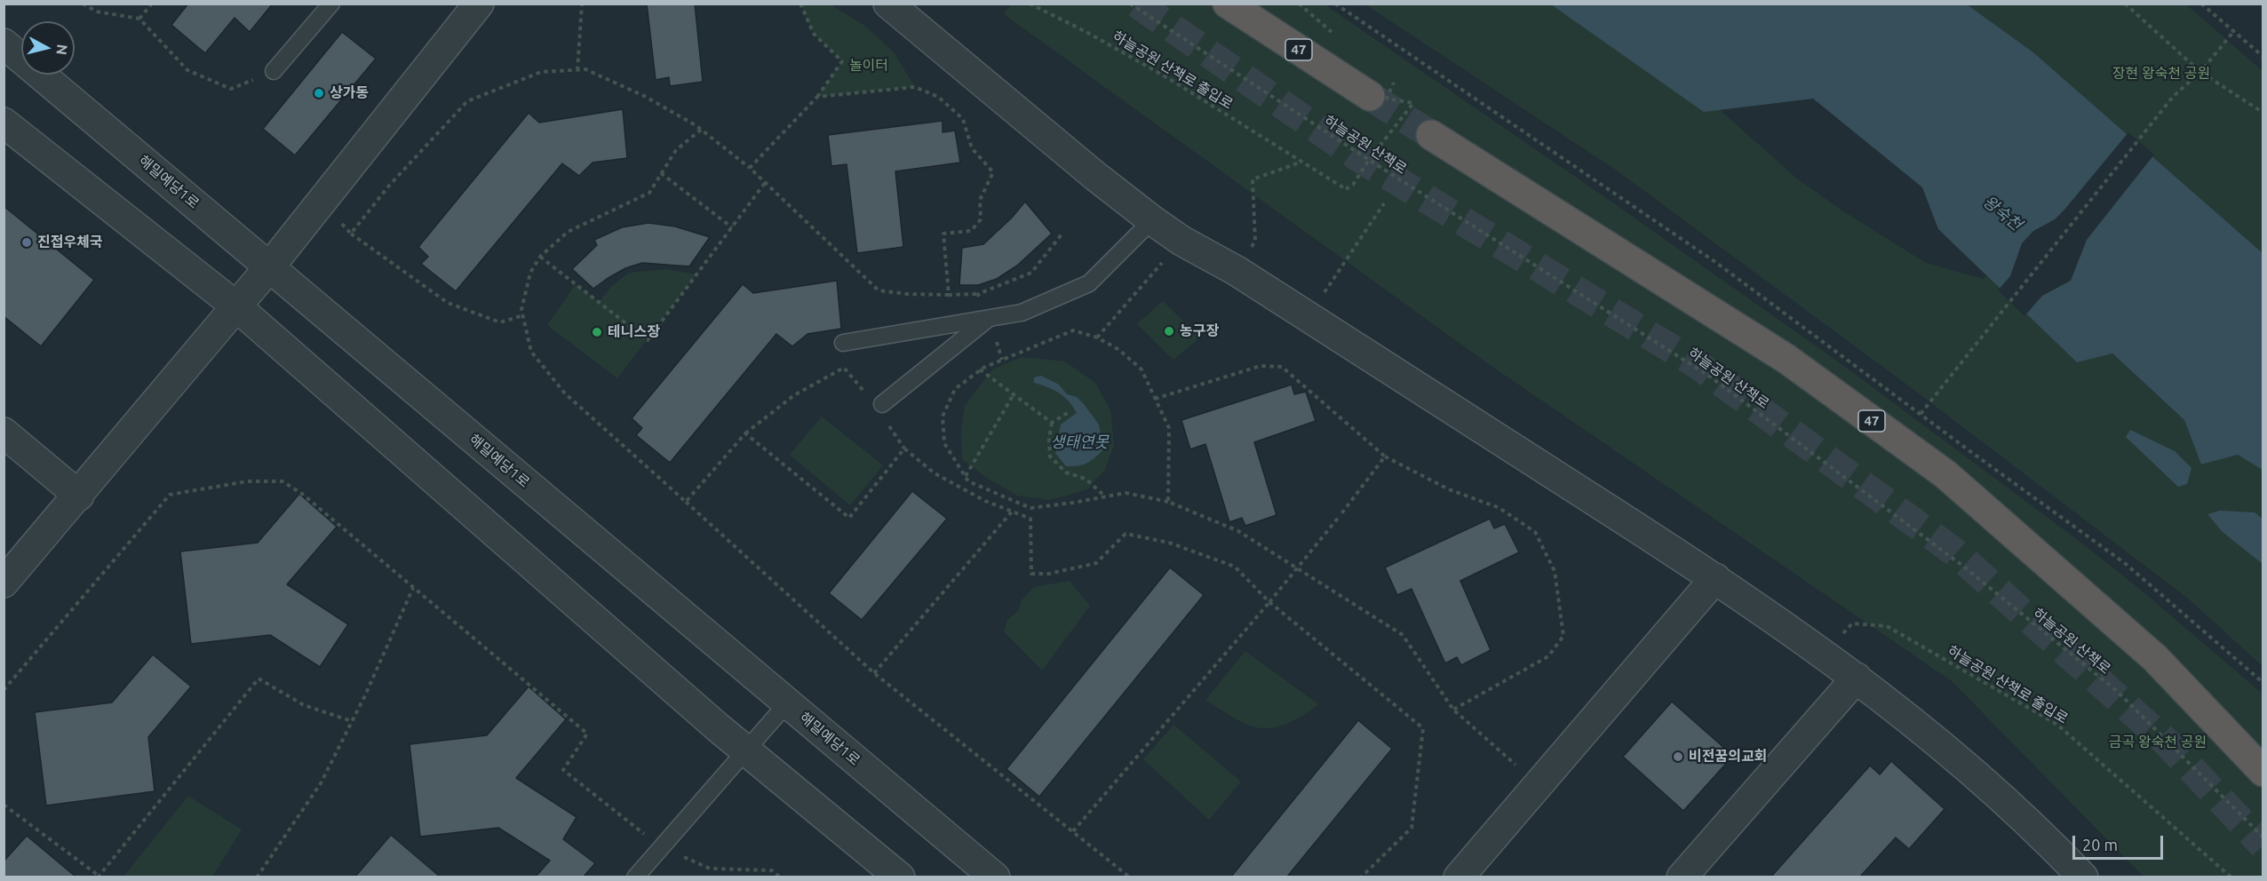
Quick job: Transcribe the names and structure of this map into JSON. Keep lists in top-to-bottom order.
{
  "streets": {
    "highway": ["47"],
    "street": ["해밀예당1로"],
    "path": ["하늘공원 산책로 출입로", "하늘공원 산책로"]
  },
  "crossings": [
    ["하늘공원 산책로 출입로", "하늘공원 산책로"]
  ],
  "water": ["왕숙천", "생태연못"],
  "parks": ["놀이터", "장현 왕숙천 공원", "금곡 왕숙천 공원"],
  "places": [
    "상가동",
    "진접우체국",
    "농구장",
    "테니스장",
    "비전꿈의교회"
  ],
  "scale_bar": "20 m",
  "north": "right"
}
